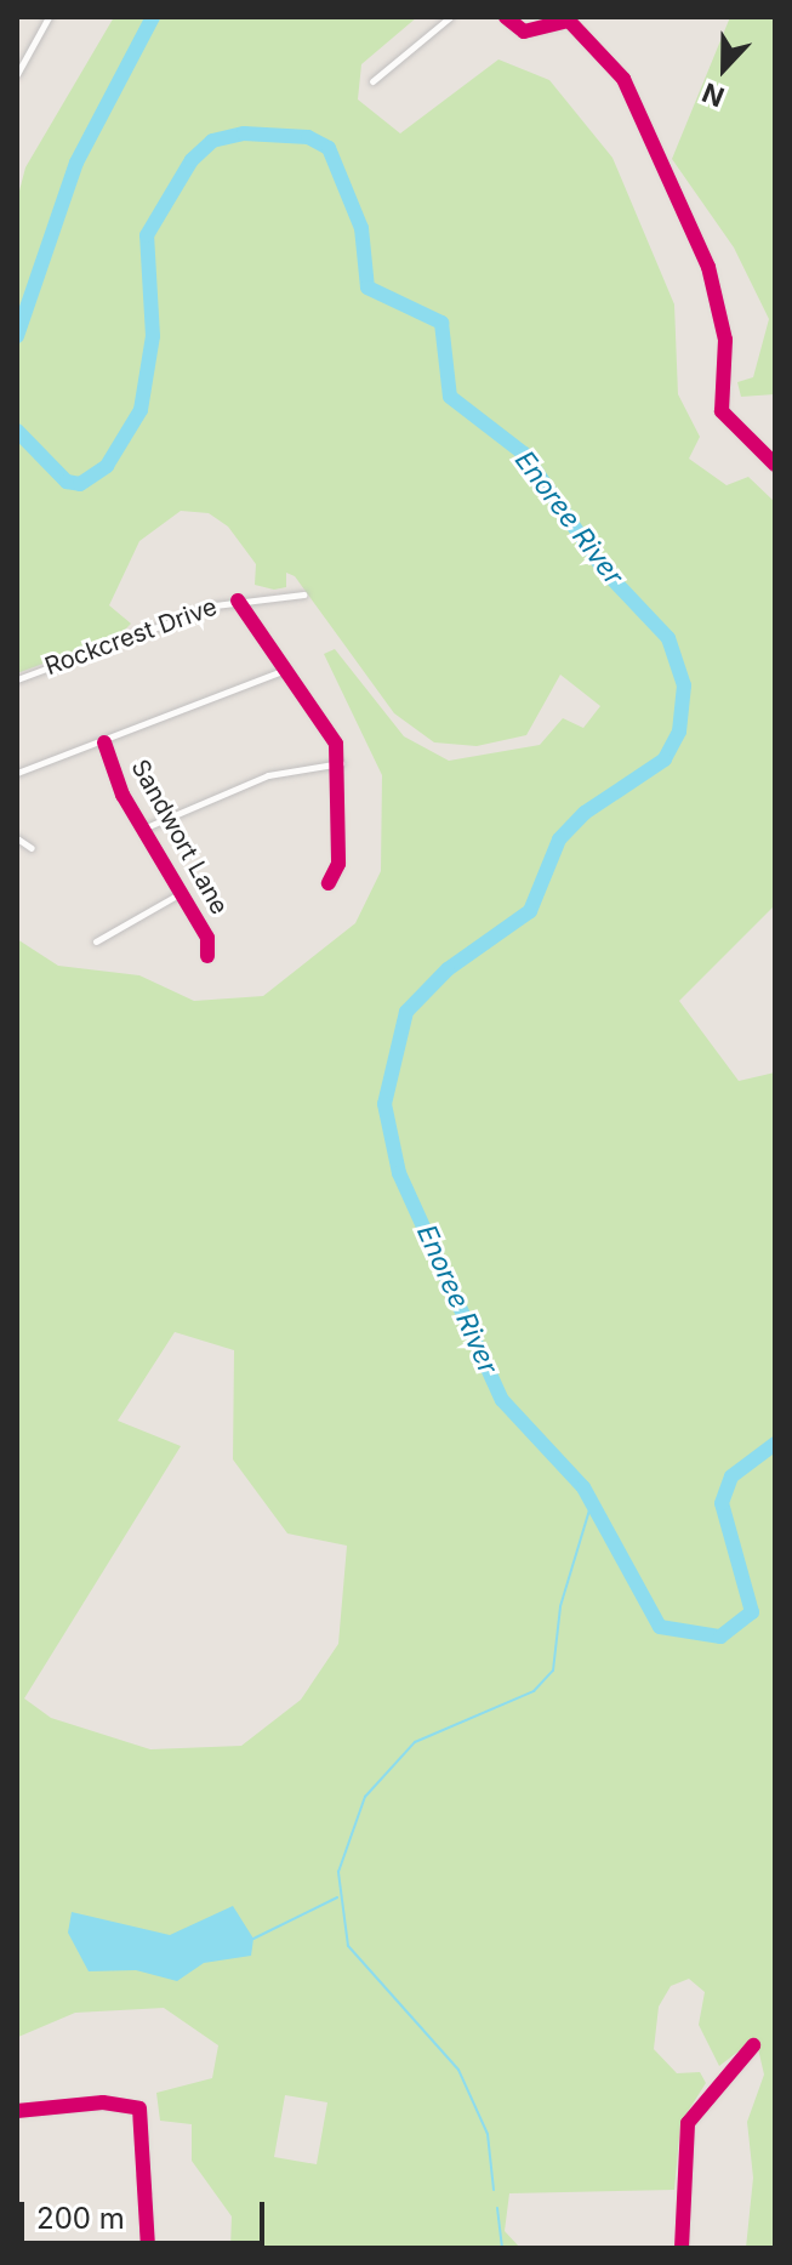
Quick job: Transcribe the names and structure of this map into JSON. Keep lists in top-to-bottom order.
{
  "streets": {
    "street": ["Rockcrest Drive", "Sandwort Lane"]
  },
  "water": ["Enoree River"],
  "scale_bar": "200 m",
  "north": "bottom"
}
